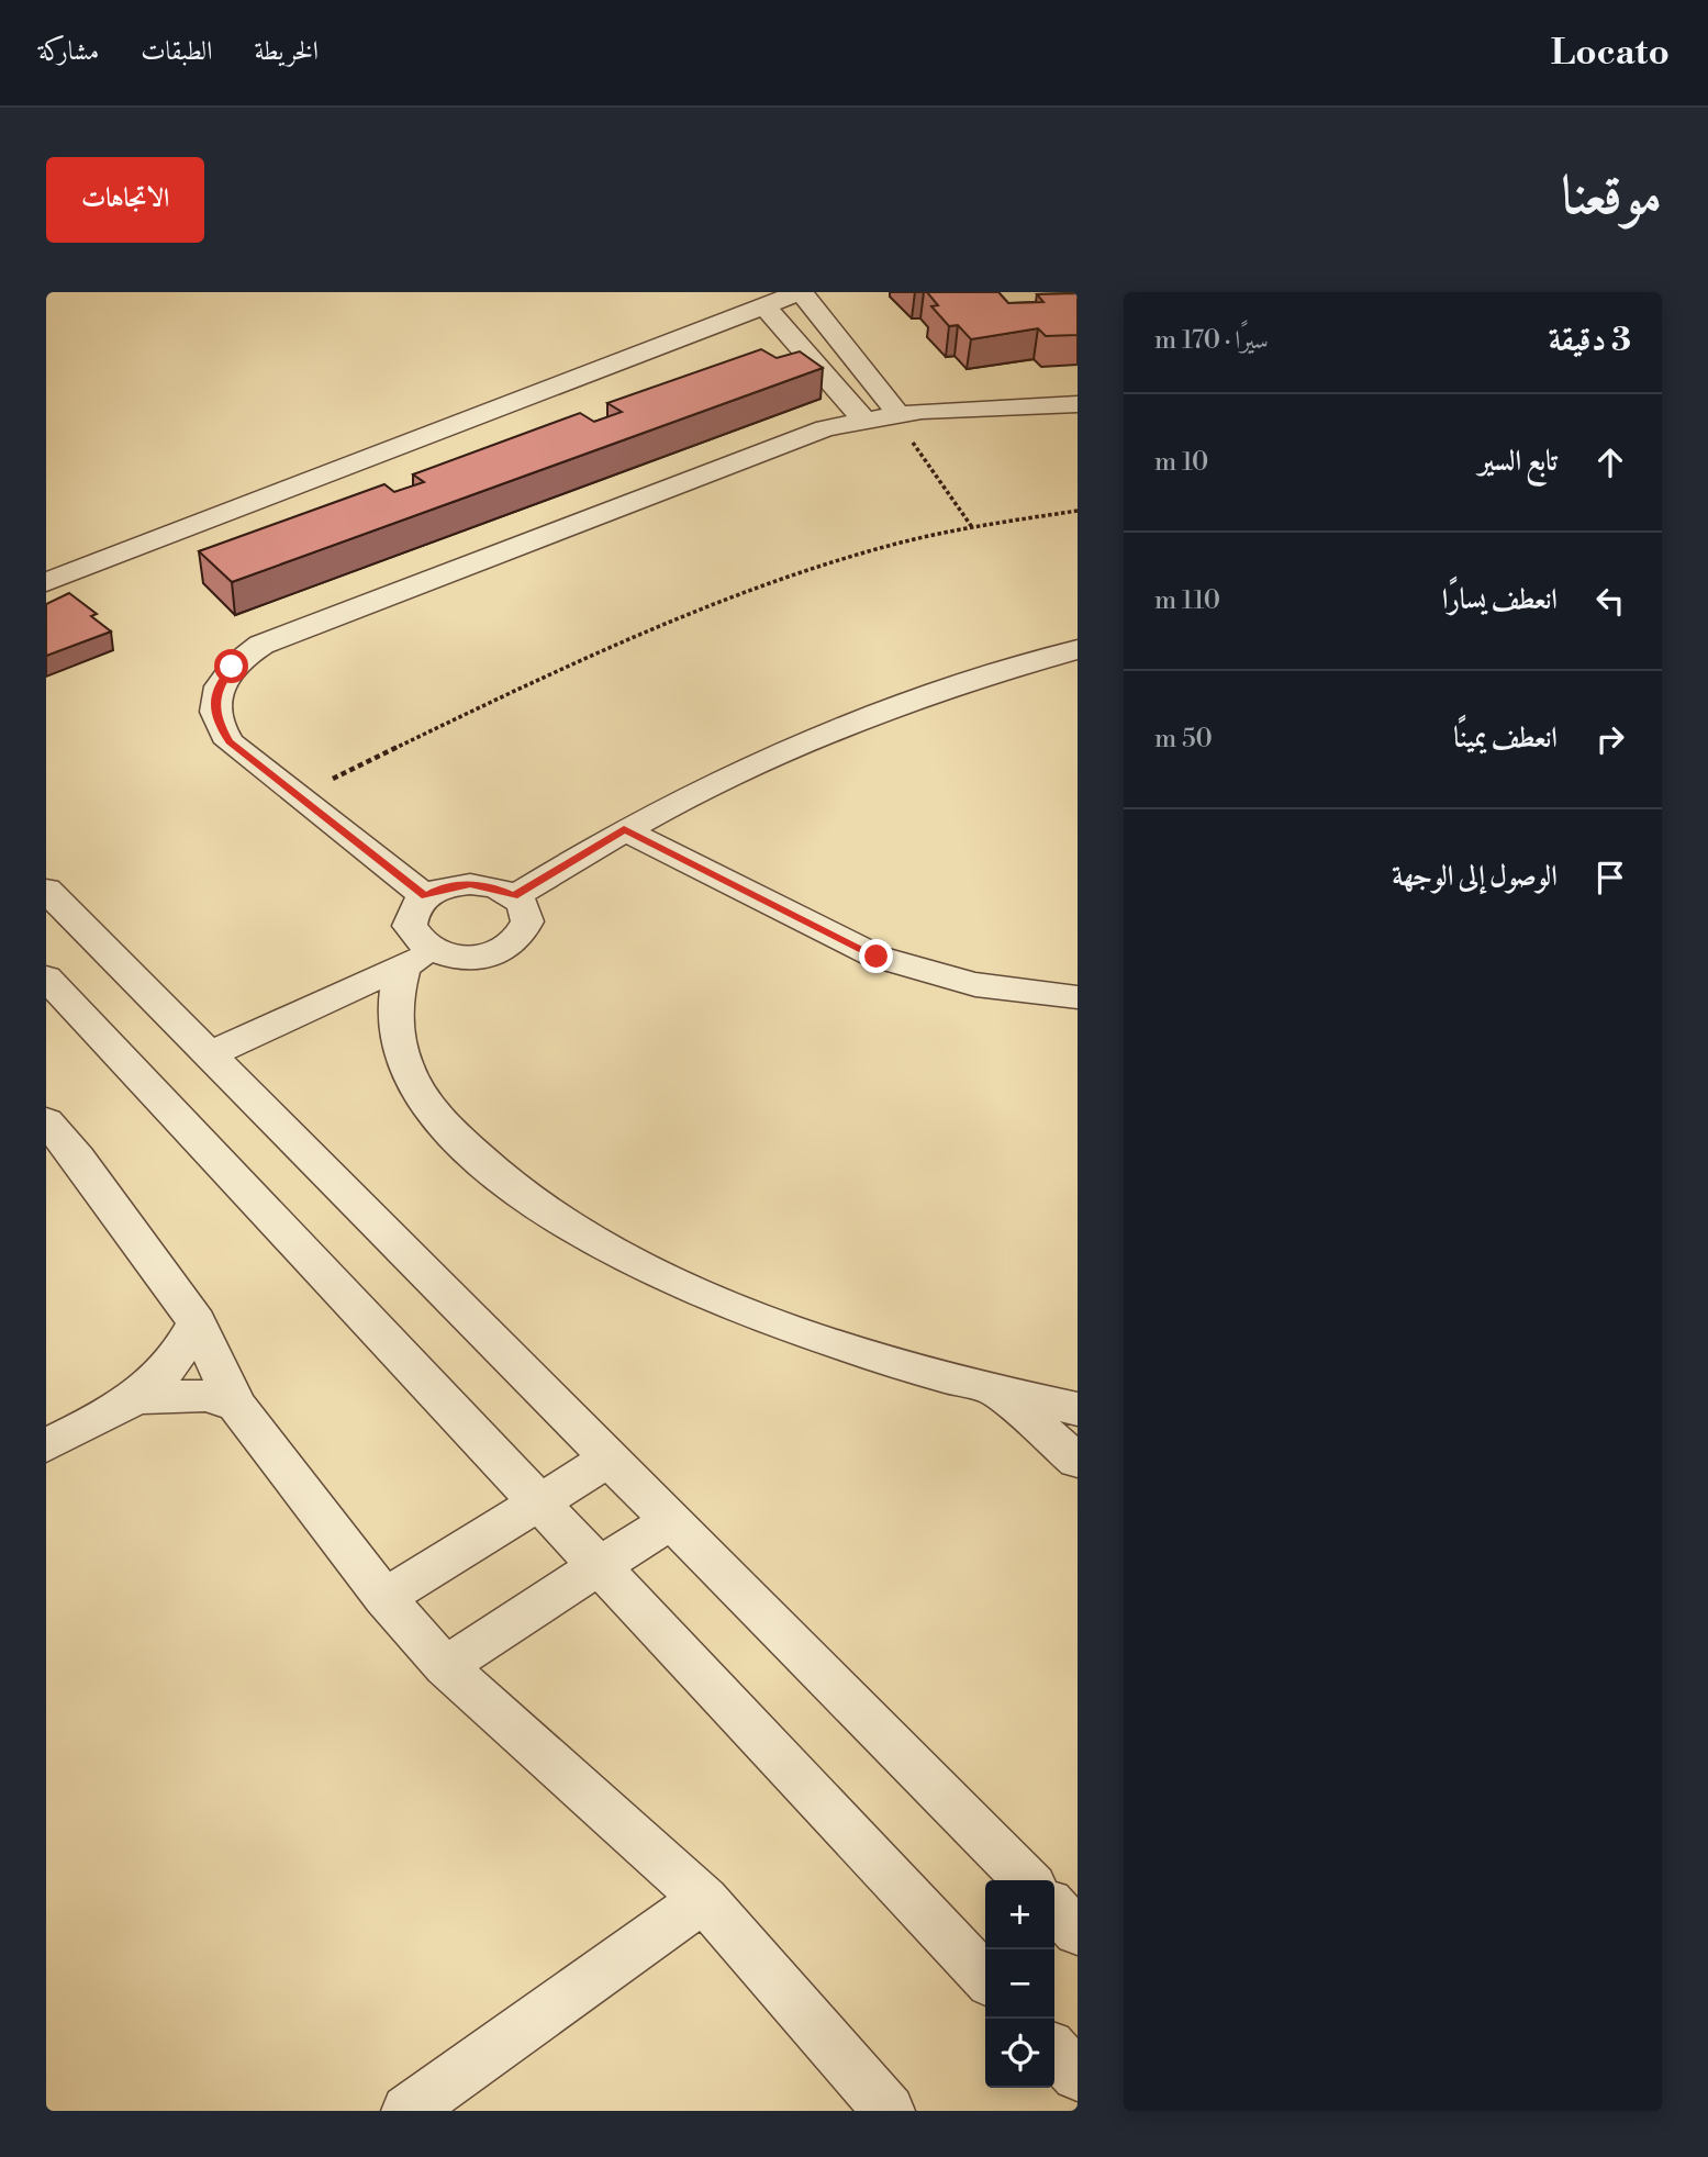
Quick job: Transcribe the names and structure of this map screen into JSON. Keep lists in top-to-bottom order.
{
  "page": {
    "header": "Locato",
    "nav": ["الخريطة", "الطبقات", "مشاركة"],
    "title": "موقعنا",
    "buttons": "الاتجاهات",
    "heading": ["3 دقيقة", "سيرًا · 170 m"],
    "list": [
      ["تابع السير", "10 m"],
      ["انعطف يسارًا", "110 m"],
      ["انعطف يمينًا", "50 m"],
      "الوصول إلى الوجهة"
    ],
    "map_buttons": ["+", "−"]
  }
}
